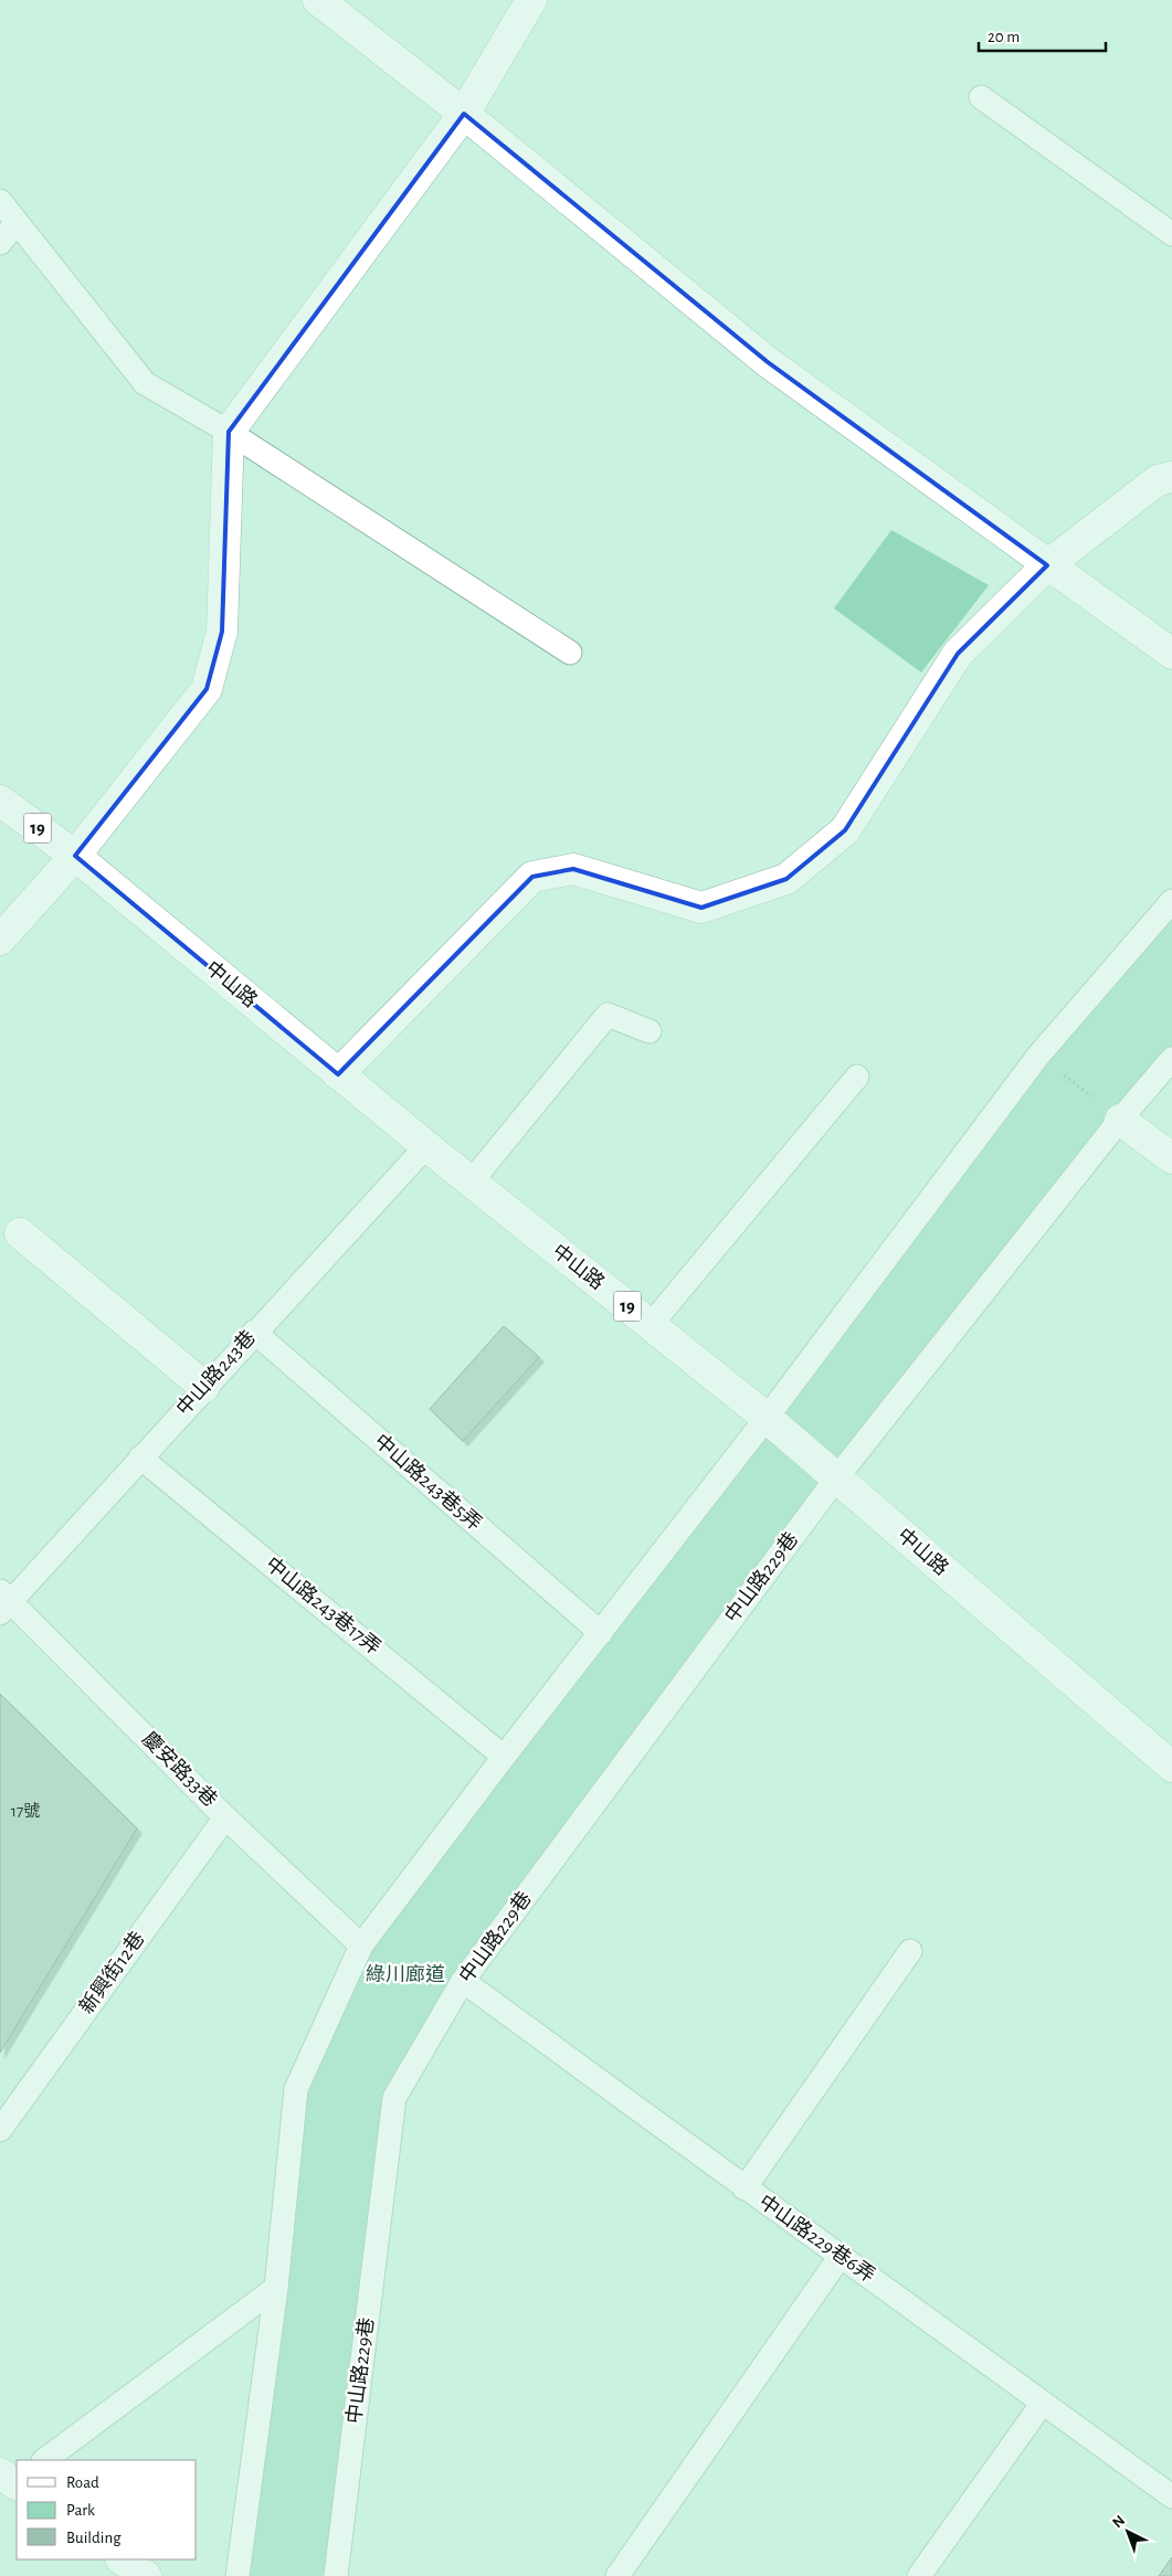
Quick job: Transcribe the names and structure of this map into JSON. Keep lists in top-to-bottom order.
{
  "streets": {
    "street": ["19", "中山路"],
    "lane": [
      "中山路243巷",
      "中山路243巷5弄",
      "中山路229巷",
      "中山路243巷17弄",
      "慶安路33巷",
      "新興街12巷",
      "中山路229巷6弄"
    ]
  },
  "crossings": [
    ["中山路", "中山路243巷"],
    ["中山路", "中山路229巷"],
    ["中山路243巷", "中山路243巷5弄"],
    ["中山路243巷", "中山路243巷17弄"],
    ["中山路243巷", "慶安路33巷"],
    ["中山路229巷", "中山路229巷6弄"],
    ["慶安路33巷", "新興街12巷"]
  ],
  "parks": ["綠川廊道"],
  "house_numbers": ["17號"],
  "legend": ["Road", "Park", "Building"],
  "scale_bar": "20 m",
  "north": "top left"
}
